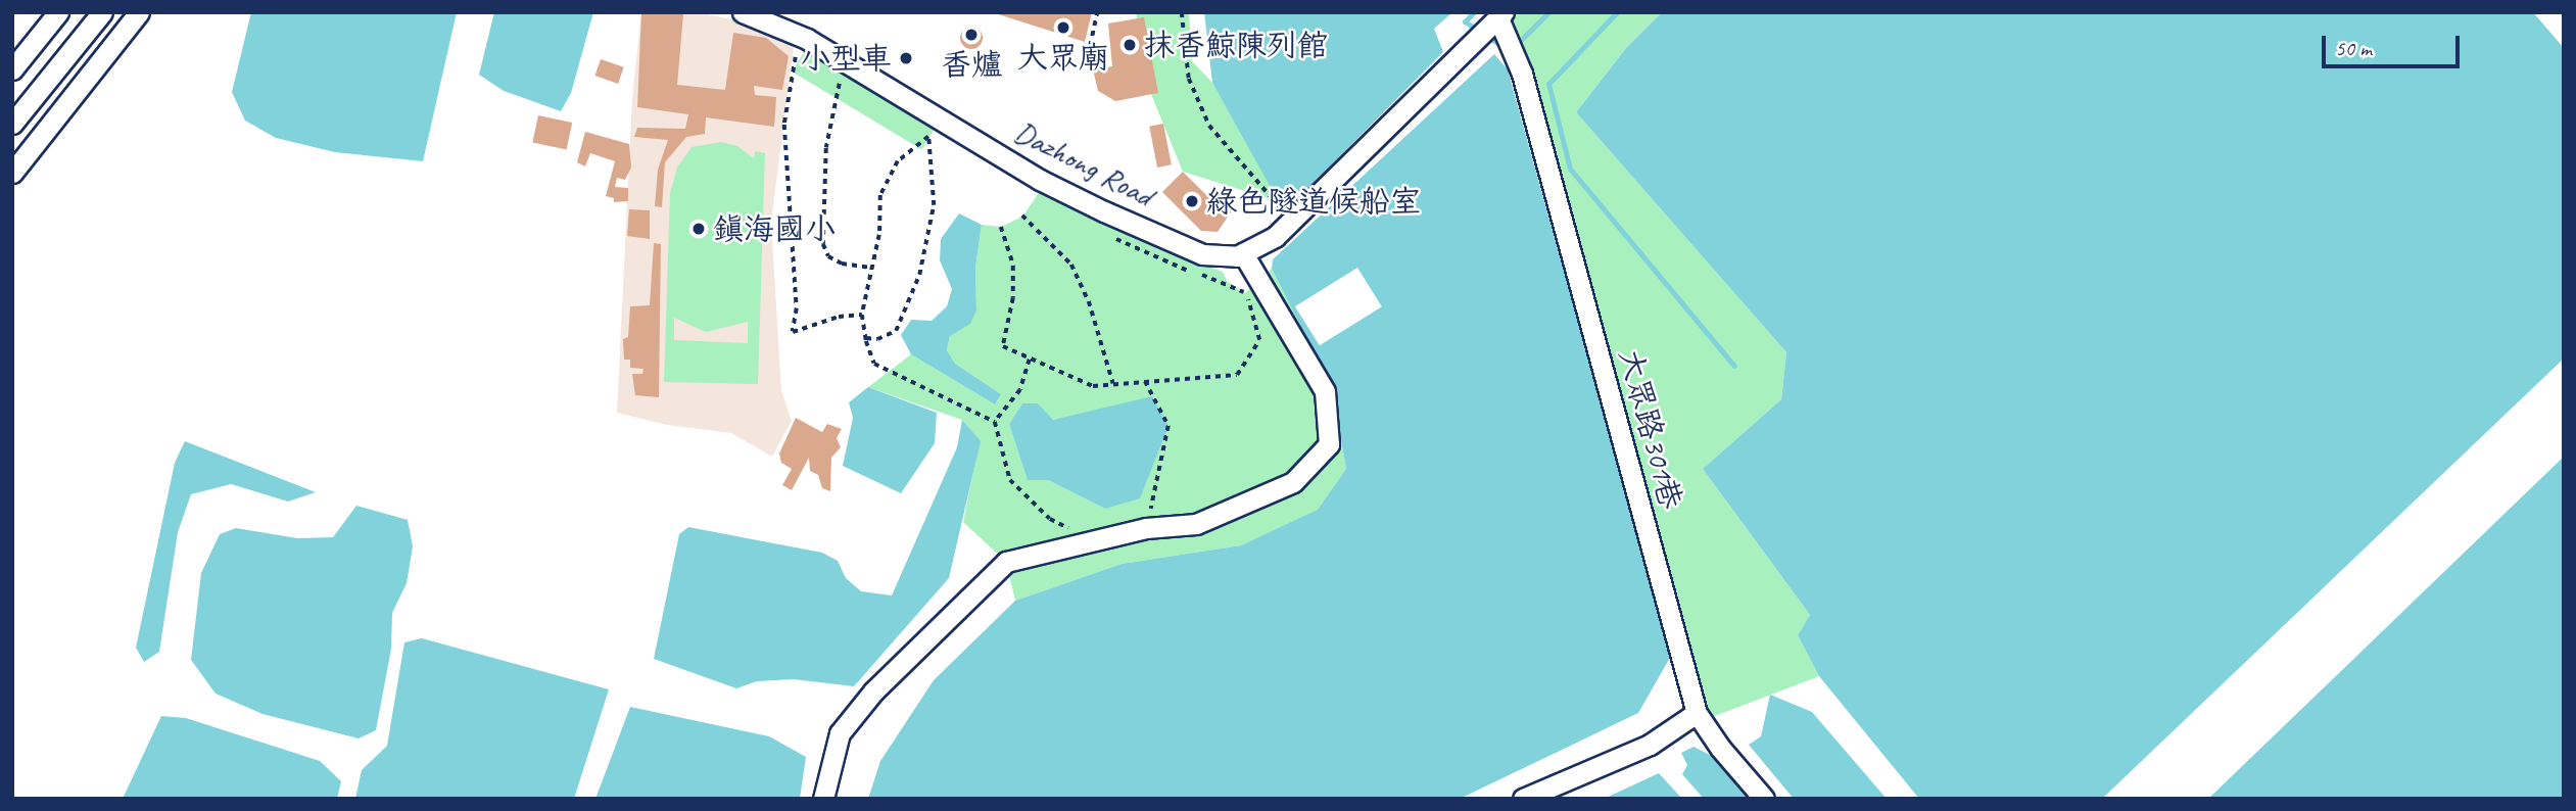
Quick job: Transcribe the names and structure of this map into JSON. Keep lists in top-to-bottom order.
{
  "streets": {
    "street": ["Dazhong Road", "大眾路301巷"]
  },
  "crossings": [
    ["Dazhong Road", "大眾路301巷"]
  ],
  "places": [
    "大眾廟",
    "香爐",
    "抹香鯨陳列館",
    "小型車",
    "綠色隧道候船室",
    "鎮海國小"
  ],
  "scale_bar": "50 m"
}
